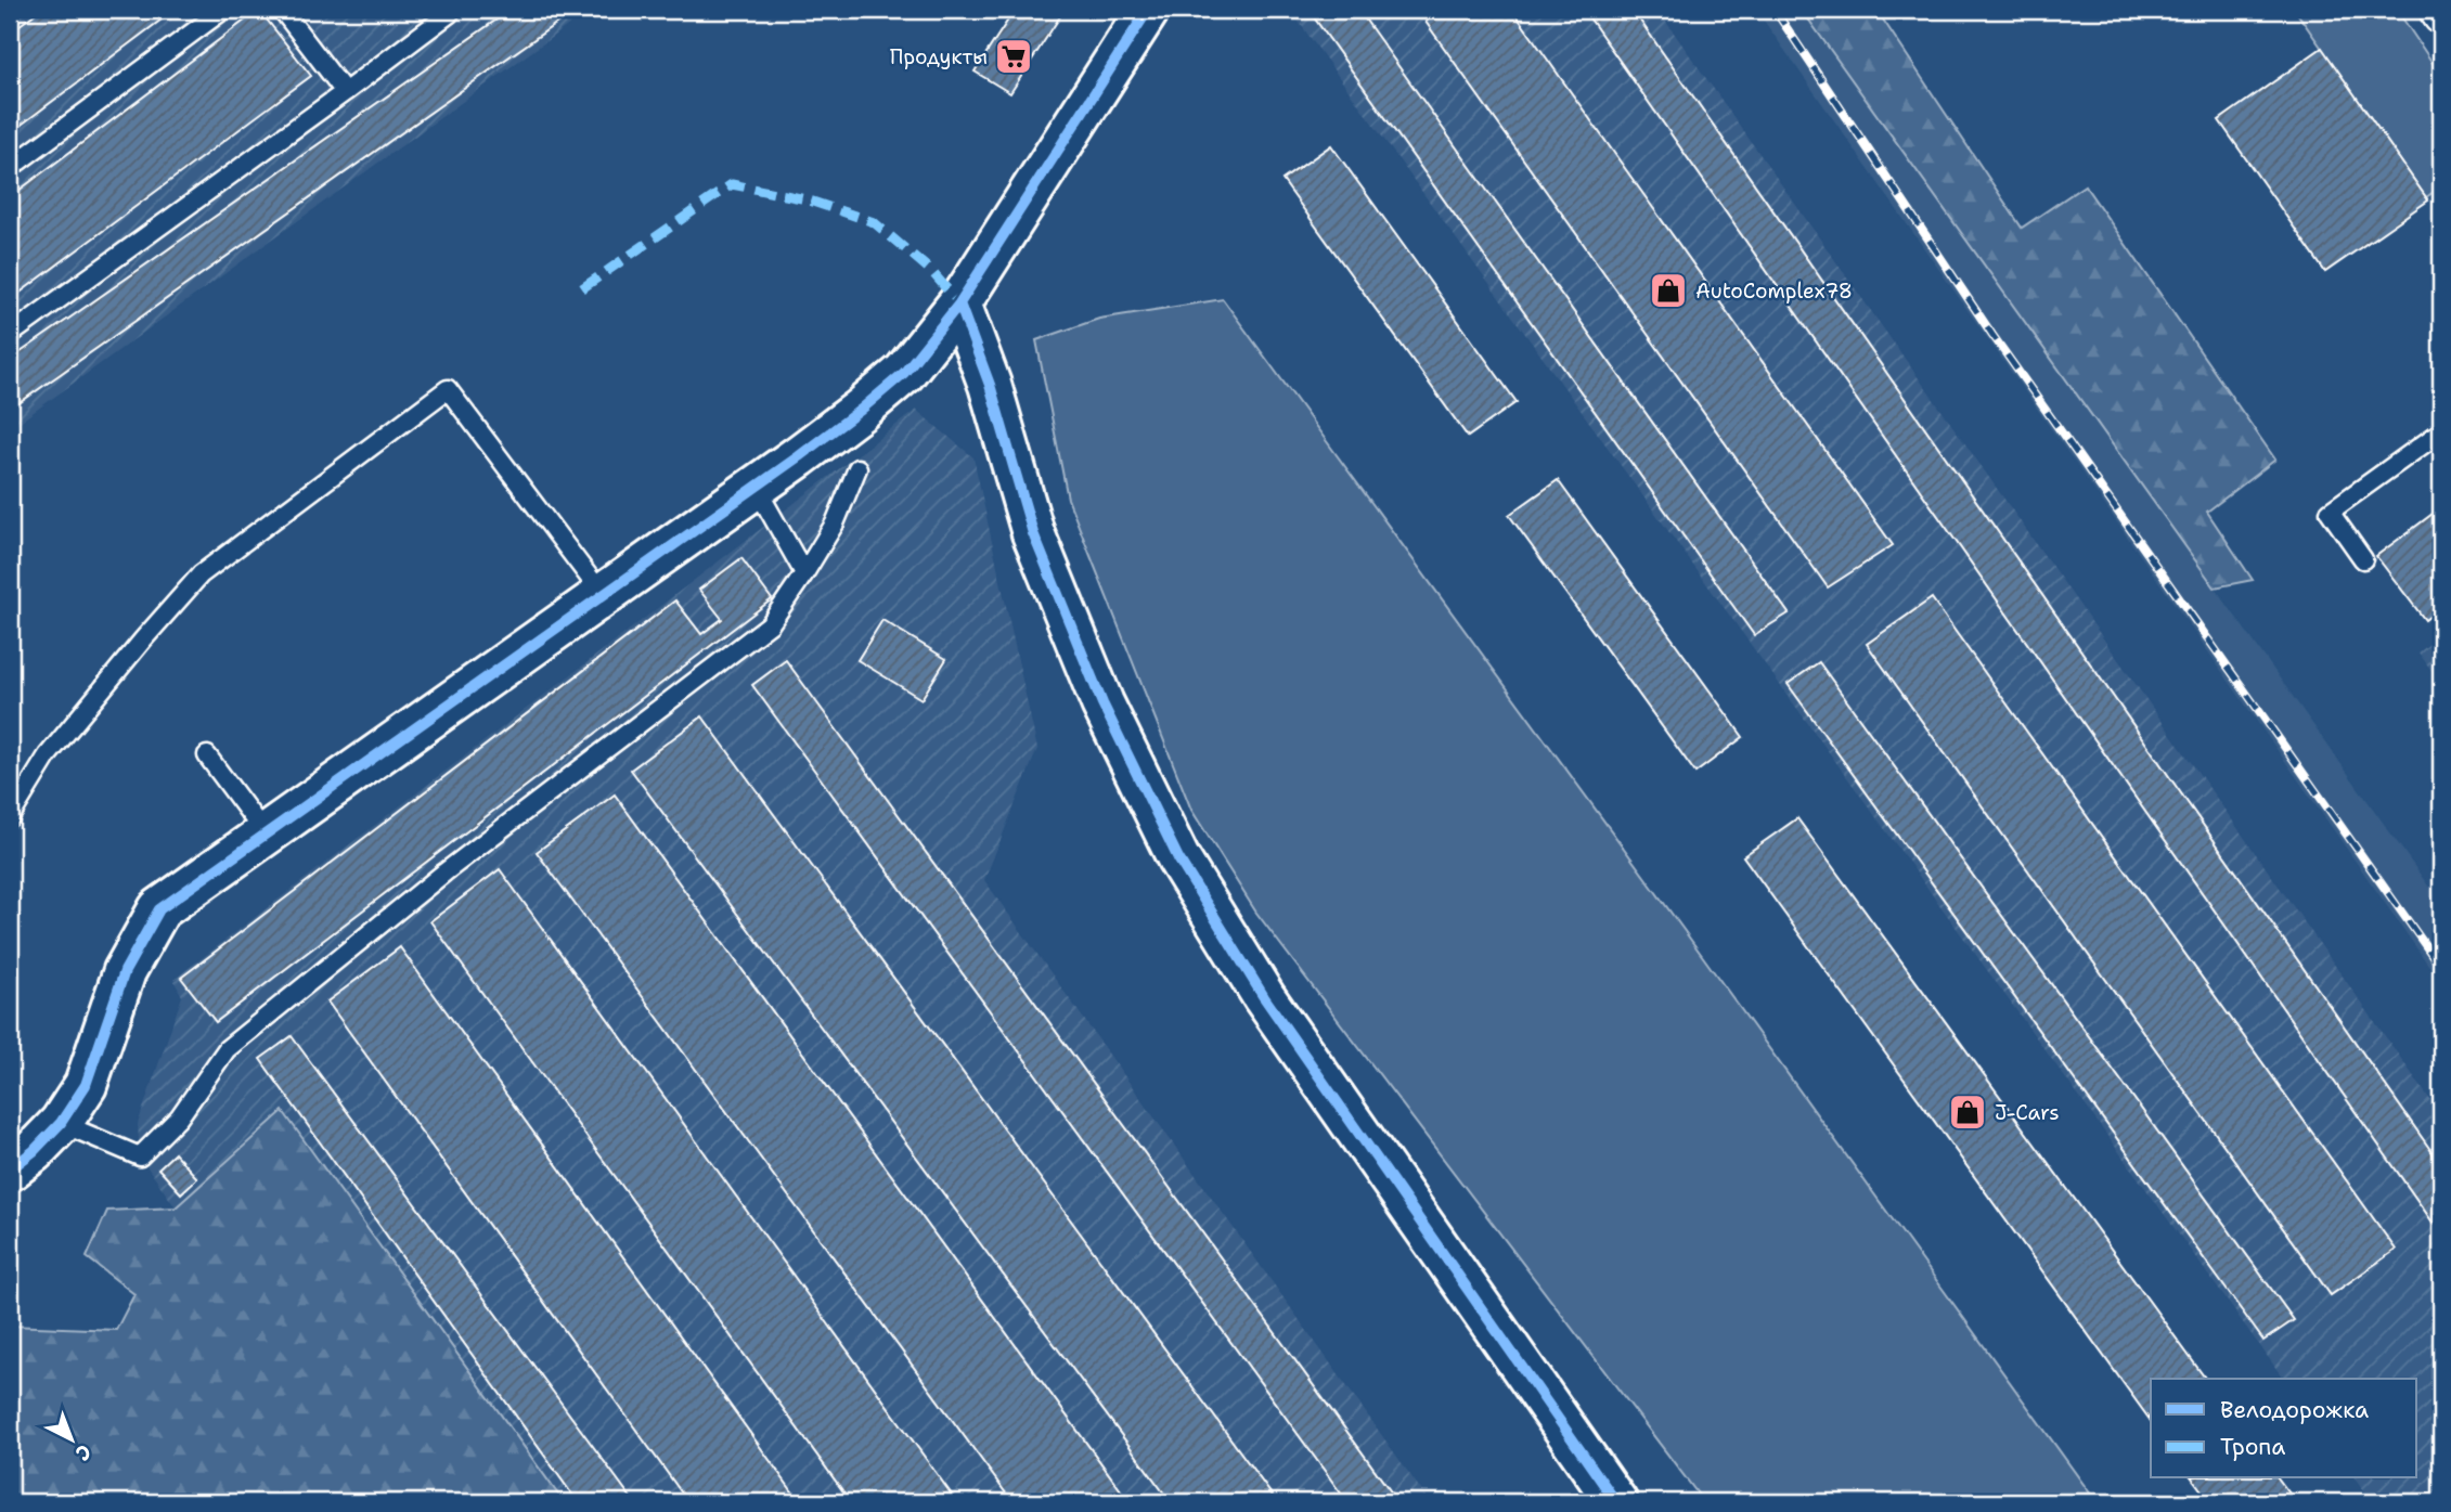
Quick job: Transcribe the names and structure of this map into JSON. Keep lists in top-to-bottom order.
{
  "places": {
    "supermarket": ["Продукты"],
    "shop": ["AutoComplex78", "J-Cars"]
  },
  "legend": ["Велодорожка", "Тропа"],
  "north": "bottom right"
}
